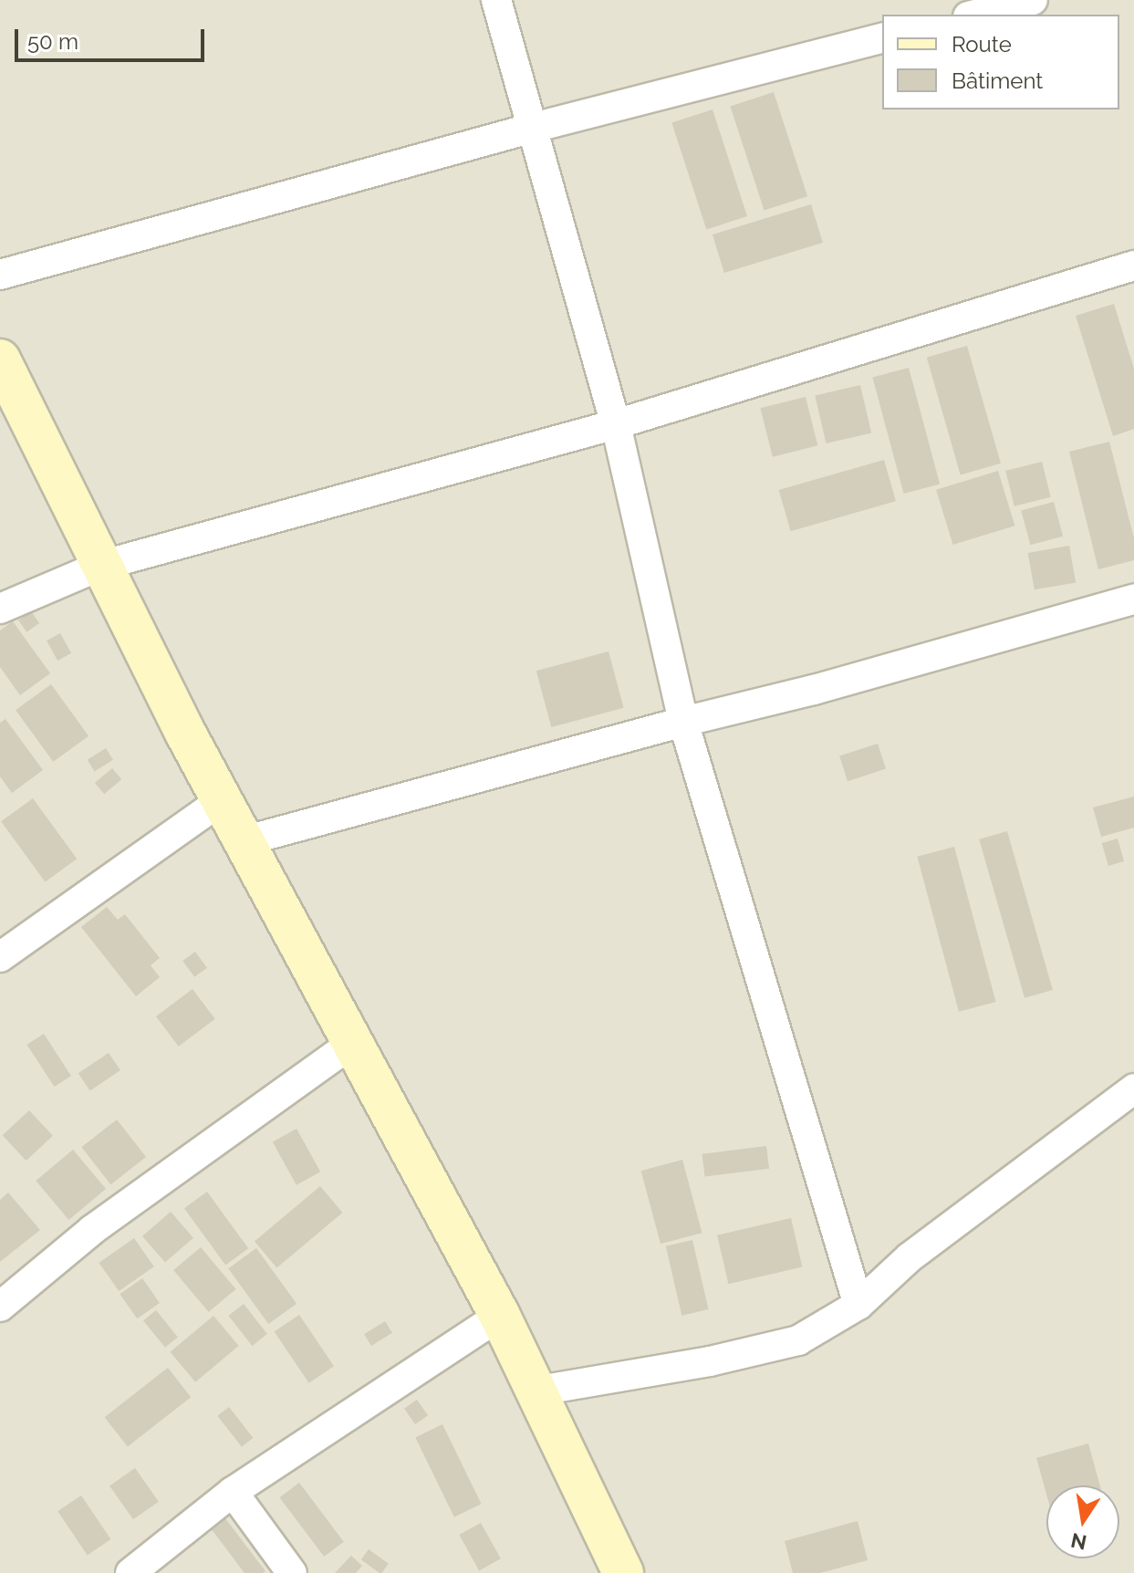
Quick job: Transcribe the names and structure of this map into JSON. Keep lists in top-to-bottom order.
{
  "legend": ["Route", "Bâtiment"],
  "scale_bar": "50 m",
  "north": "bottom"
}
